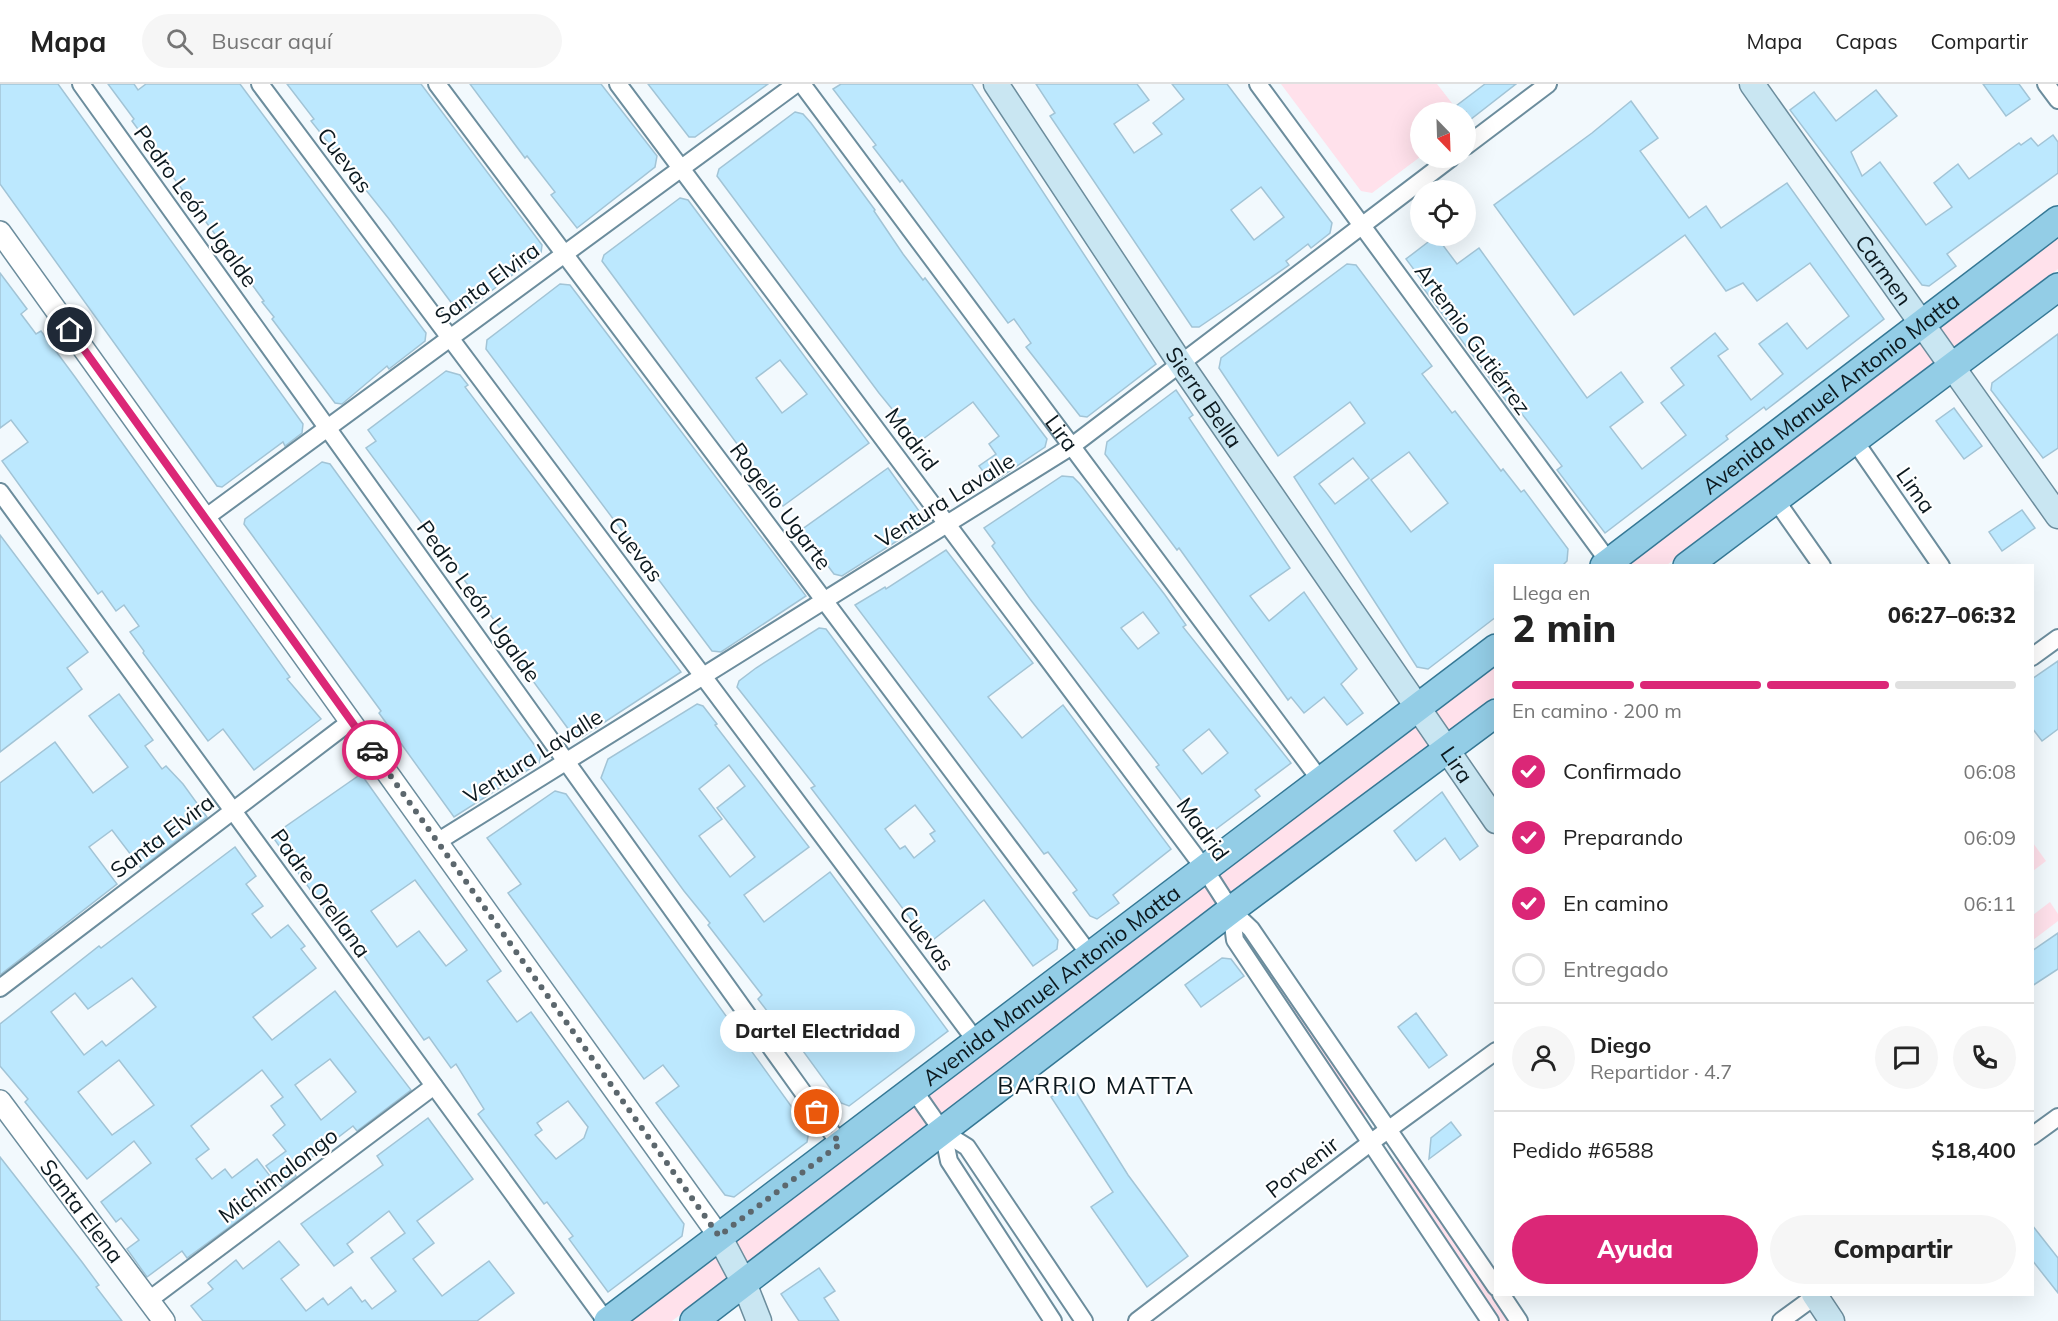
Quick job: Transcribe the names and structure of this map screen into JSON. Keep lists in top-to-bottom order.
{
  "streets": {
    "main road": [
      "Carmen",
      "Avenida Manuel Antonio Matta",
      "Sierra Bella",
      "Lira"
    ],
    "street": [
      "Cuevas",
      "Pedro León Ugalde",
      "Santa Elvira",
      "Artemio Gutiérrez",
      "Madrid",
      "Lima",
      "Ventura Lavalle",
      "Rogelio Ugarte",
      "Padre Orellana",
      "Porvenir",
      "Michimalongo",
      "Santa Elena"
    ]
  },
  "crossings": [
    ["Cuevas", "Santa Elvira"],
    ["Cuevas", "Avenida Manuel Antonio Matta"],
    ["Cuevas", "Ventura Lavalle"],
    ["Pedro León Ugalde", "Santa Elvira"],
    ["Pedro León Ugalde", "Avenida Manuel Antonio Matta"],
    ["Pedro León Ugalde", "Ventura Lavalle"],
    ["Carmen", "Avenida Manuel Antonio Matta"],
    ["Santa Elvira", "Madrid"],
    ["Santa Elvira", "Rogelio Ugarte"],
    ["Santa Elvira", "Padre Orellana"],
    ["Artemio Gutiérrez", "Avenida Manuel Antonio Matta"],
    ["Artemio Gutiérrez", "Ventura Lavalle"],
    ["Avenida Manuel Antonio Matta", "Sierra Bella"],
    ["Avenida Manuel Antonio Matta", "Lira"],
    ["Avenida Manuel Antonio Matta", "Madrid"],
    ["Avenida Manuel Antonio Matta", "Rogelio Ugarte"],
    ["Avenida Manuel Antonio Matta", "Padre Orellana"],
    ["Sierra Bella", "Lira"],
    ["Sierra Bella", "Ventura Lavalle"],
    ["Lira", "Ventura Lavalle"],
    ["Madrid", "Ventura Lavalle"],
    ["Madrid", "Porvenir"],
    ["Ventura Lavalle", "Rogelio Ugarte"],
    ["Padre Orellana", "Michimalongo"],
    ["Michimalongo", "Santa Elena"]
  ],
  "districts": ["BARRIO MATTA"],
  "places": ["Dartel Electridad"],
  "north": "bottom right",
  "page": {
    "header": "Mapa",
    "search": "Buscar aquí",
    "nav": ["Mapa", "Capas", "Compartir"],
    "heading": ["2 min", "Llega en", "06:27–06:32"],
    "panel": [
      "Diego",
      "Repartidor · 4.7",
      "Pedido #6588",
      "$18,400"
    ],
    "bar": "En camino · 200 m",
    "list": [
      ["Confirmado", "06:08"],
      ["Preparando", "06:09"],
      ["En camino", "06:11"],
      "Entregado"
    ],
    "bubble": "Dartel Electridad",
    "buttons": ["Ayuda", "Compartir"]
  }
}
